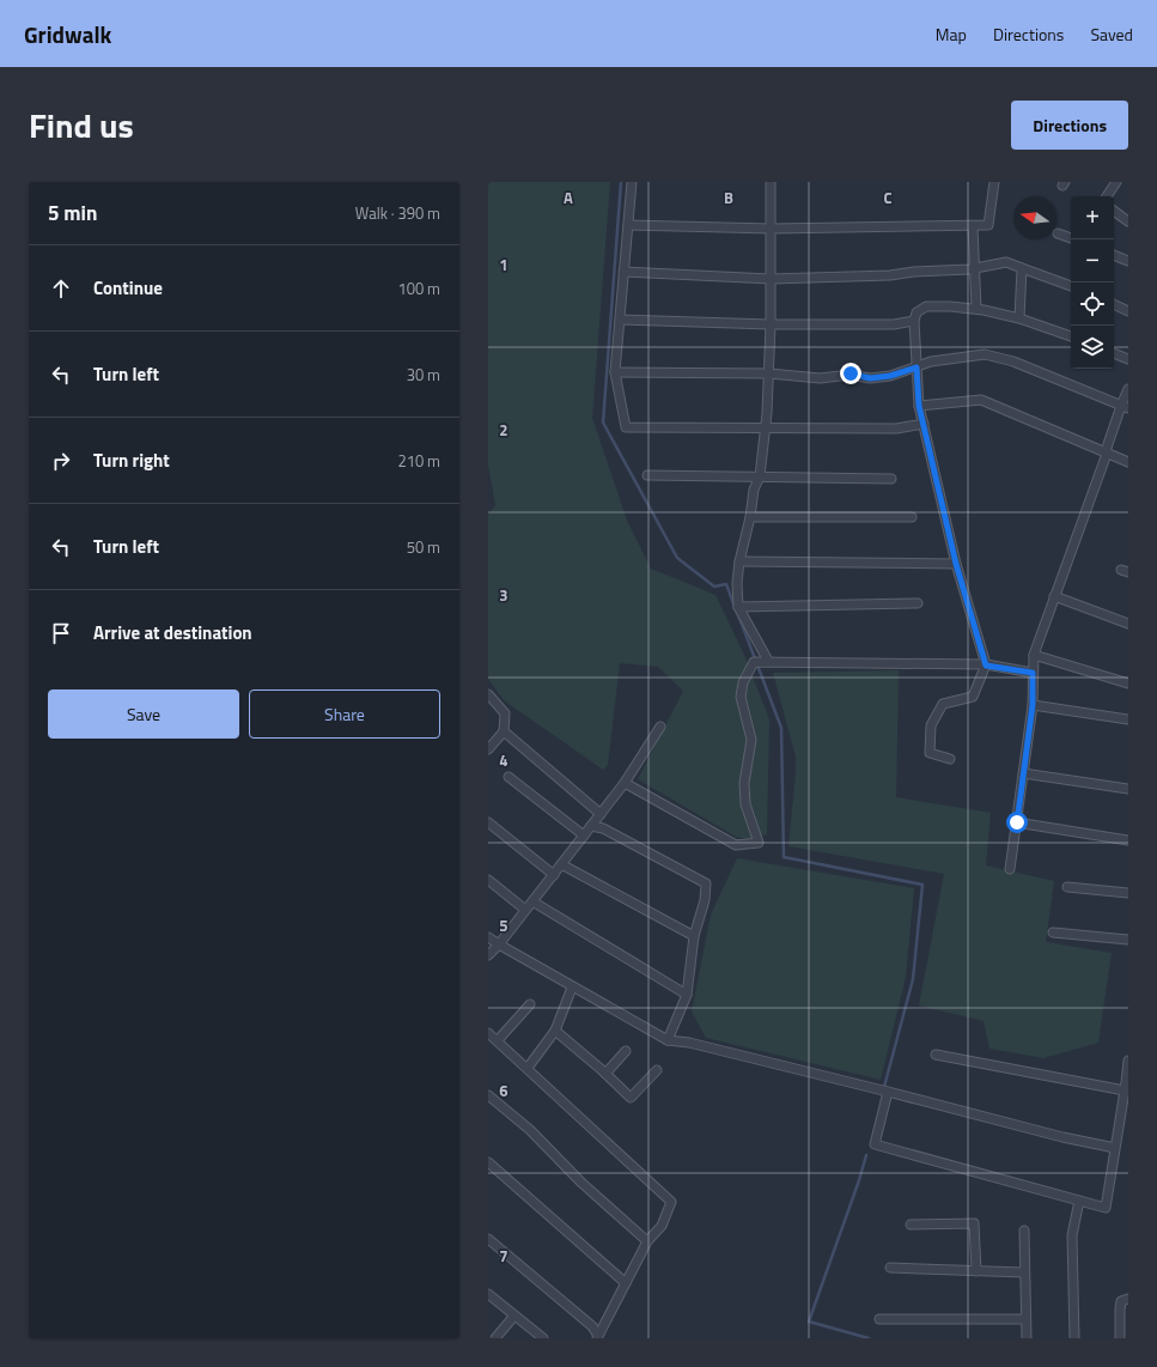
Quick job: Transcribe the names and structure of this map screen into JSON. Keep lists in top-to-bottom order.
{
  "north": "left",
  "page": {
    "header": "Gridwalk",
    "nav": ["Map", "Directions", "Saved"],
    "title": "Find us",
    "buttons": [
      "Directions",
      ["Save", "Share"]
    ],
    "heading": ["5 min", "Walk · 390 m"],
    "map_buttons": ["+", "−"],
    "list": [
      ["Continue", "100 m"],
      ["Turn left", "30 m"],
      ["Turn right", "210 m"],
      ["Turn left", "50 m"],
      "Arrive at destination"
    ]
  },
  "grid": {
    "columns": ["A", "B", "C"],
    "rows": [
      "1",
      "2",
      "3",
      "4",
      "5",
      "6",
      "7"
    ]
  }
}
